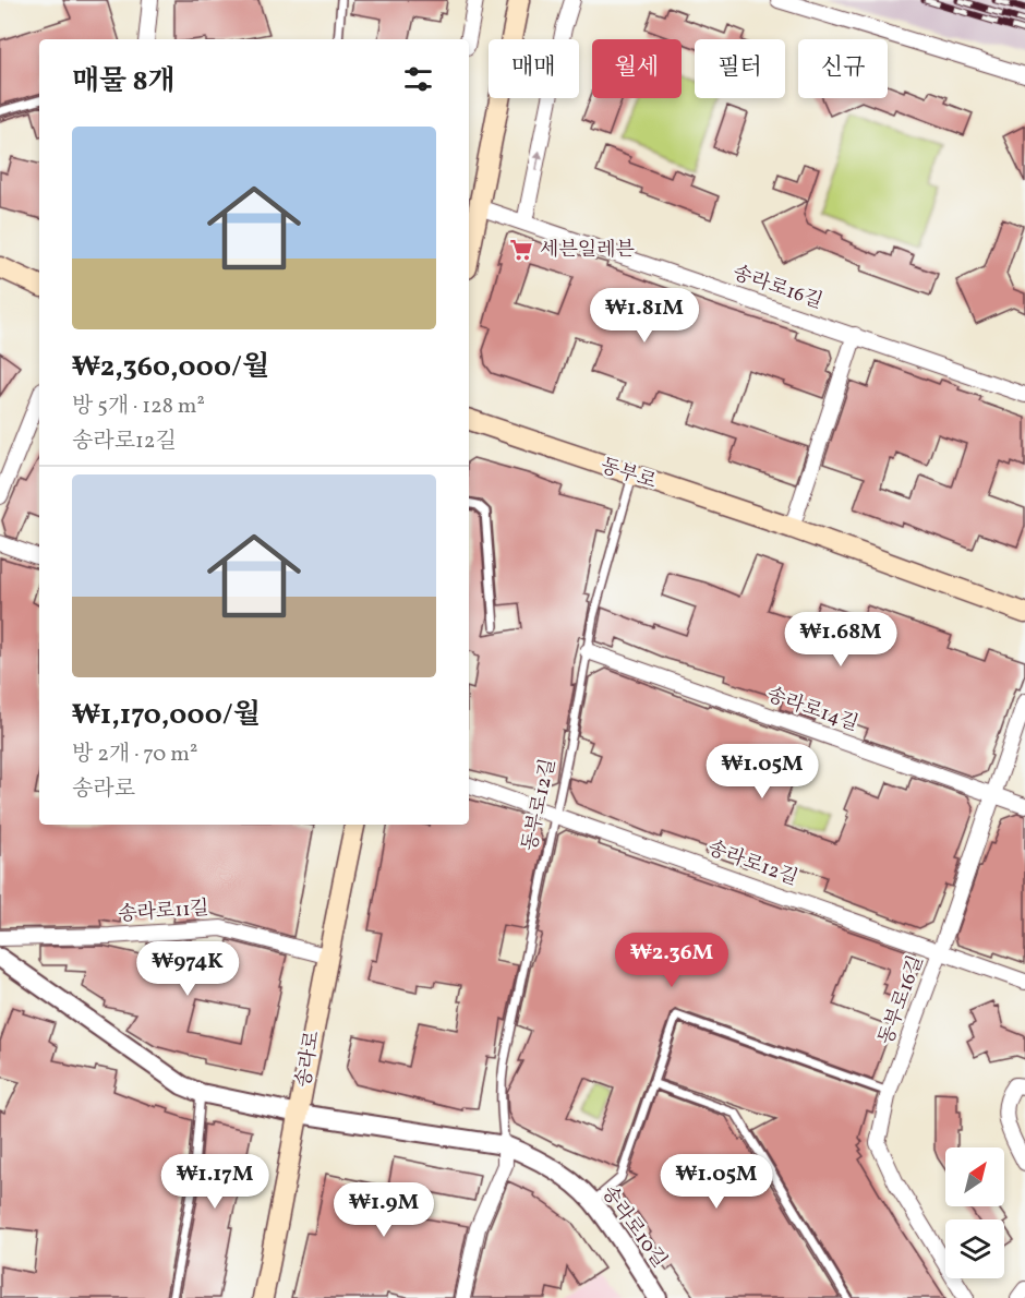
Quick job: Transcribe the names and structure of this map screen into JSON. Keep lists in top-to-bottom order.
{
  "streets": {
    "main road": ["동부로", "송라로"],
    "street": [
      "송라로16길",
      "송라로14길",
      "송라로12길",
      "송라로11길",
      "동부로16길",
      "송라로10길"
    ],
    "lane": ["동부로12길"]
  },
  "crossings": [
    ["동부로", "동부로12길"],
    ["송라로14길", "동부로12길"],
    ["송라로14길", "동부로16길"],
    ["동부로12길", "송라로12길"],
    ["동부로12길", "송라로10길"],
    ["송라로12길", "동부로16길"],
    ["송라로11길", "송라로"],
    ["송라로", "송라로10길"]
  ],
  "places": {
    "supermarket": ["세븐일레븐"]
  },
  "north": "top right",
  "page": {
    "chip": [
      "매매",
      "월세",
      "필터",
      "신규"
    ],
    "heading": "매물 8개",
    "list": [
      {
        "name": "₩2,360,000/월",
        "note": "방 5개 · 128 m² · 송라로12길"
      },
      {
        "name": "₩1,170,000/월",
        "note": "방 2개 · 70 m² · 송라로"
      }
    ],
    "price": [
      "₩1.81M",
      "₩1.68M",
      "₩1.05M",
      "₩2.36M",
      "₩974K",
      "₩1.17M",
      "₩1.05M",
      "₩1.9M"
    ]
  }
}
